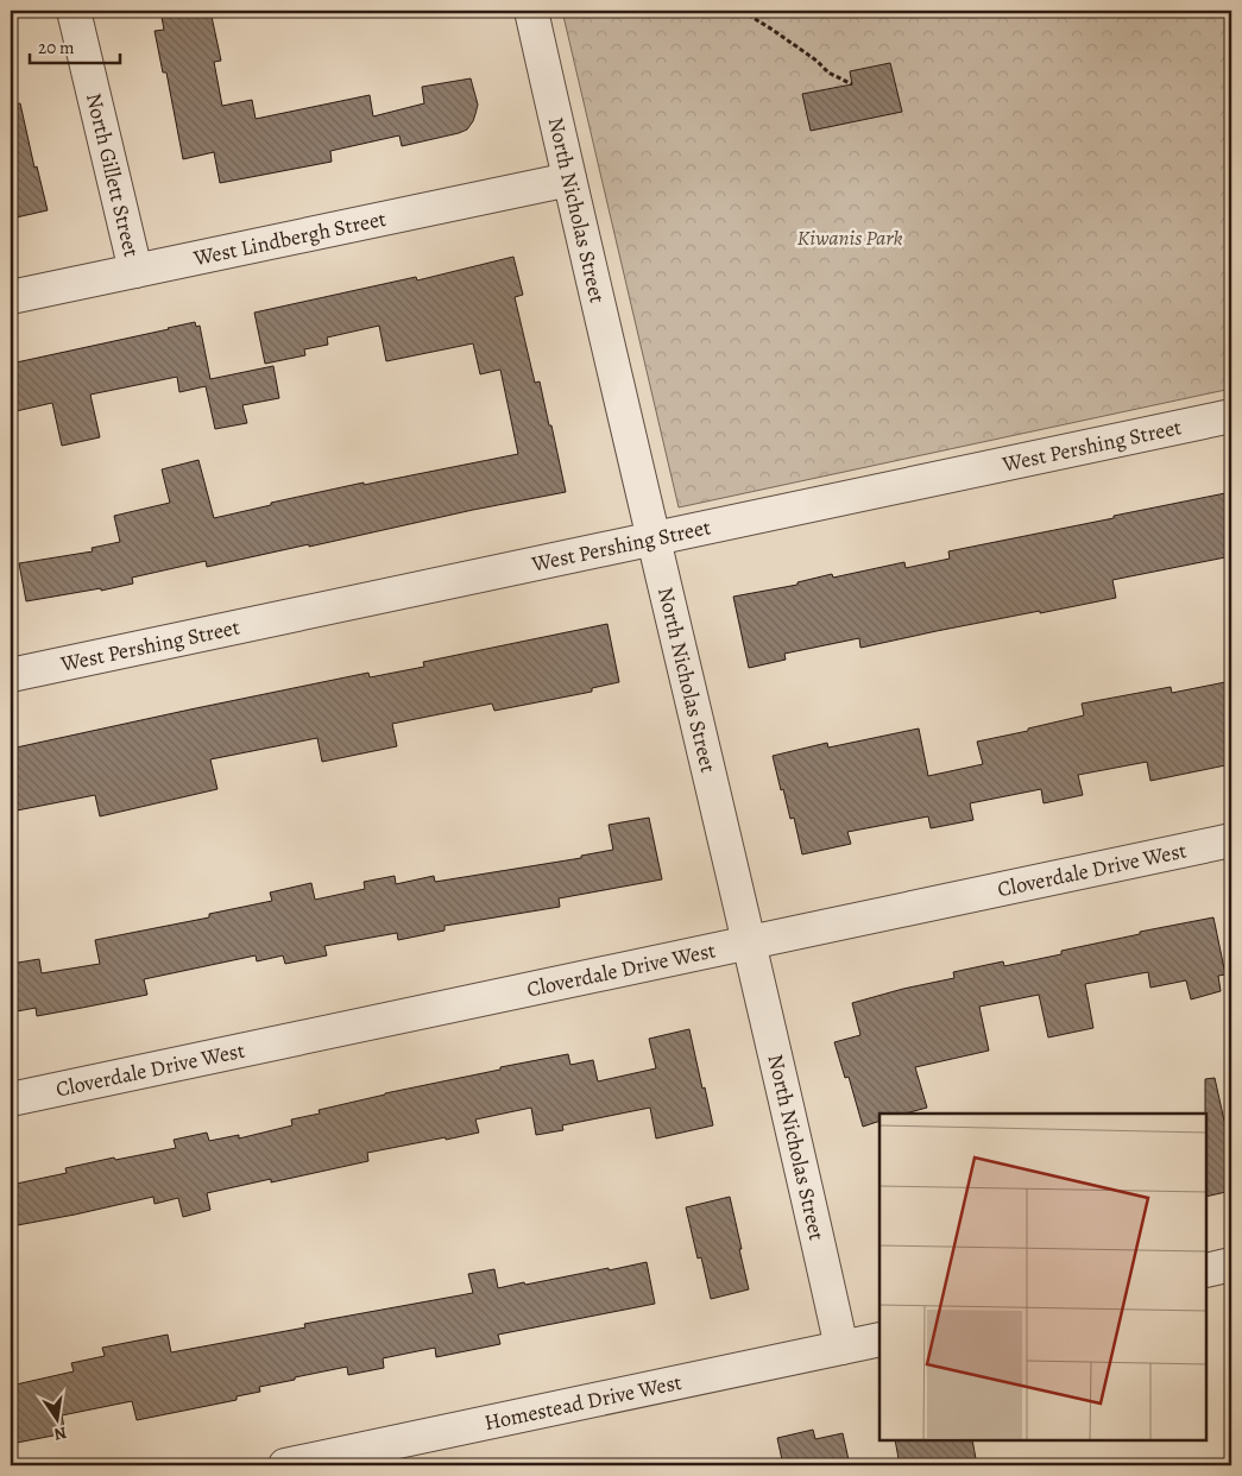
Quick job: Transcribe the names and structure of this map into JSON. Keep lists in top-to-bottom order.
{
  "streets": {
    "street": [
      "North Gillett Street",
      "North Nicholas Street",
      "West Lindbergh Street",
      "West Pershing Street",
      "Cloverdale Drive West",
      "Homestead Drive West"
    ]
  },
  "crossings": [
    ["North Gillett Street", "West Lindbergh Street"],
    ["North Nicholas Street", "West Lindbergh Street"],
    ["North Nicholas Street", "West Pershing Street"],
    ["North Nicholas Street", "Cloverdale Drive West"],
    ["North Nicholas Street", "Homestead Drive West"]
  ],
  "parks": ["Kiwanis Park"],
  "scale_bar": "20 m",
  "north": "bottom"
}
